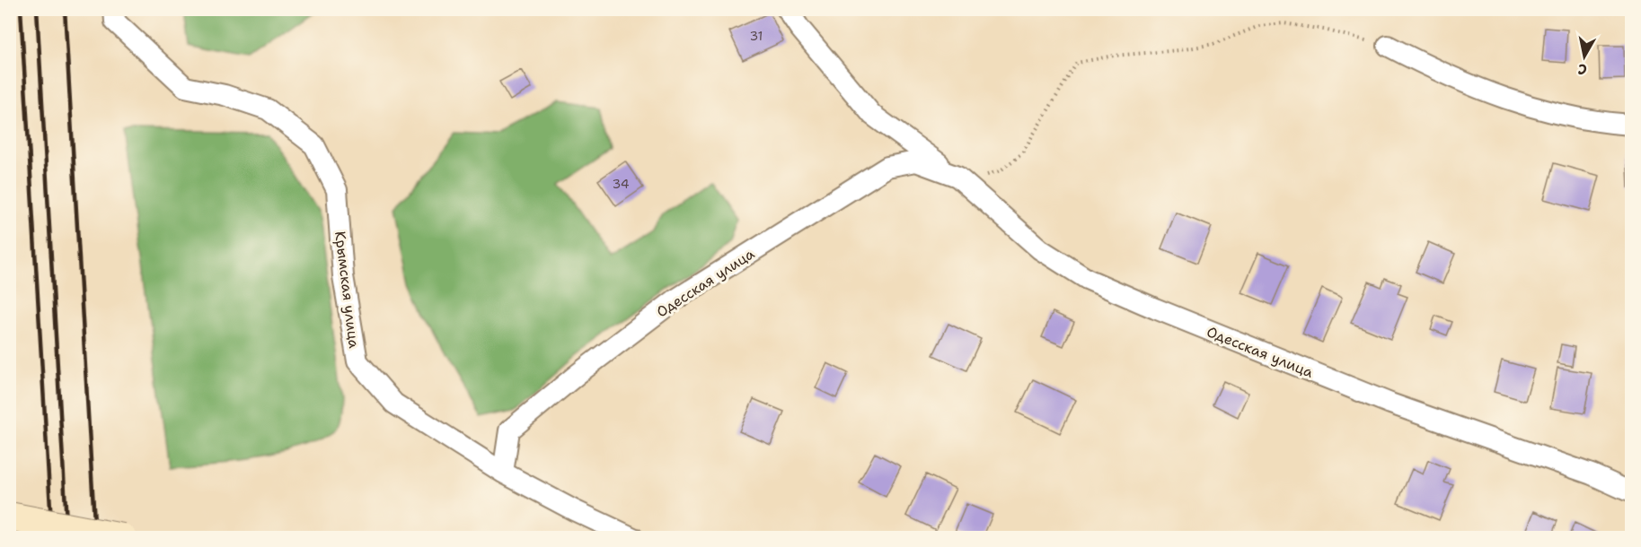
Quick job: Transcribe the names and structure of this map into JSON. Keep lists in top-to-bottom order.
{
  "streets": {
    "street": ["Одесская улица", "Крымская улица"]
  },
  "crossings": [
    ["Одесская улица", "Крымская улица"]
  ],
  "house_numbers": ["31", "34"],
  "north": "bottom"
}
